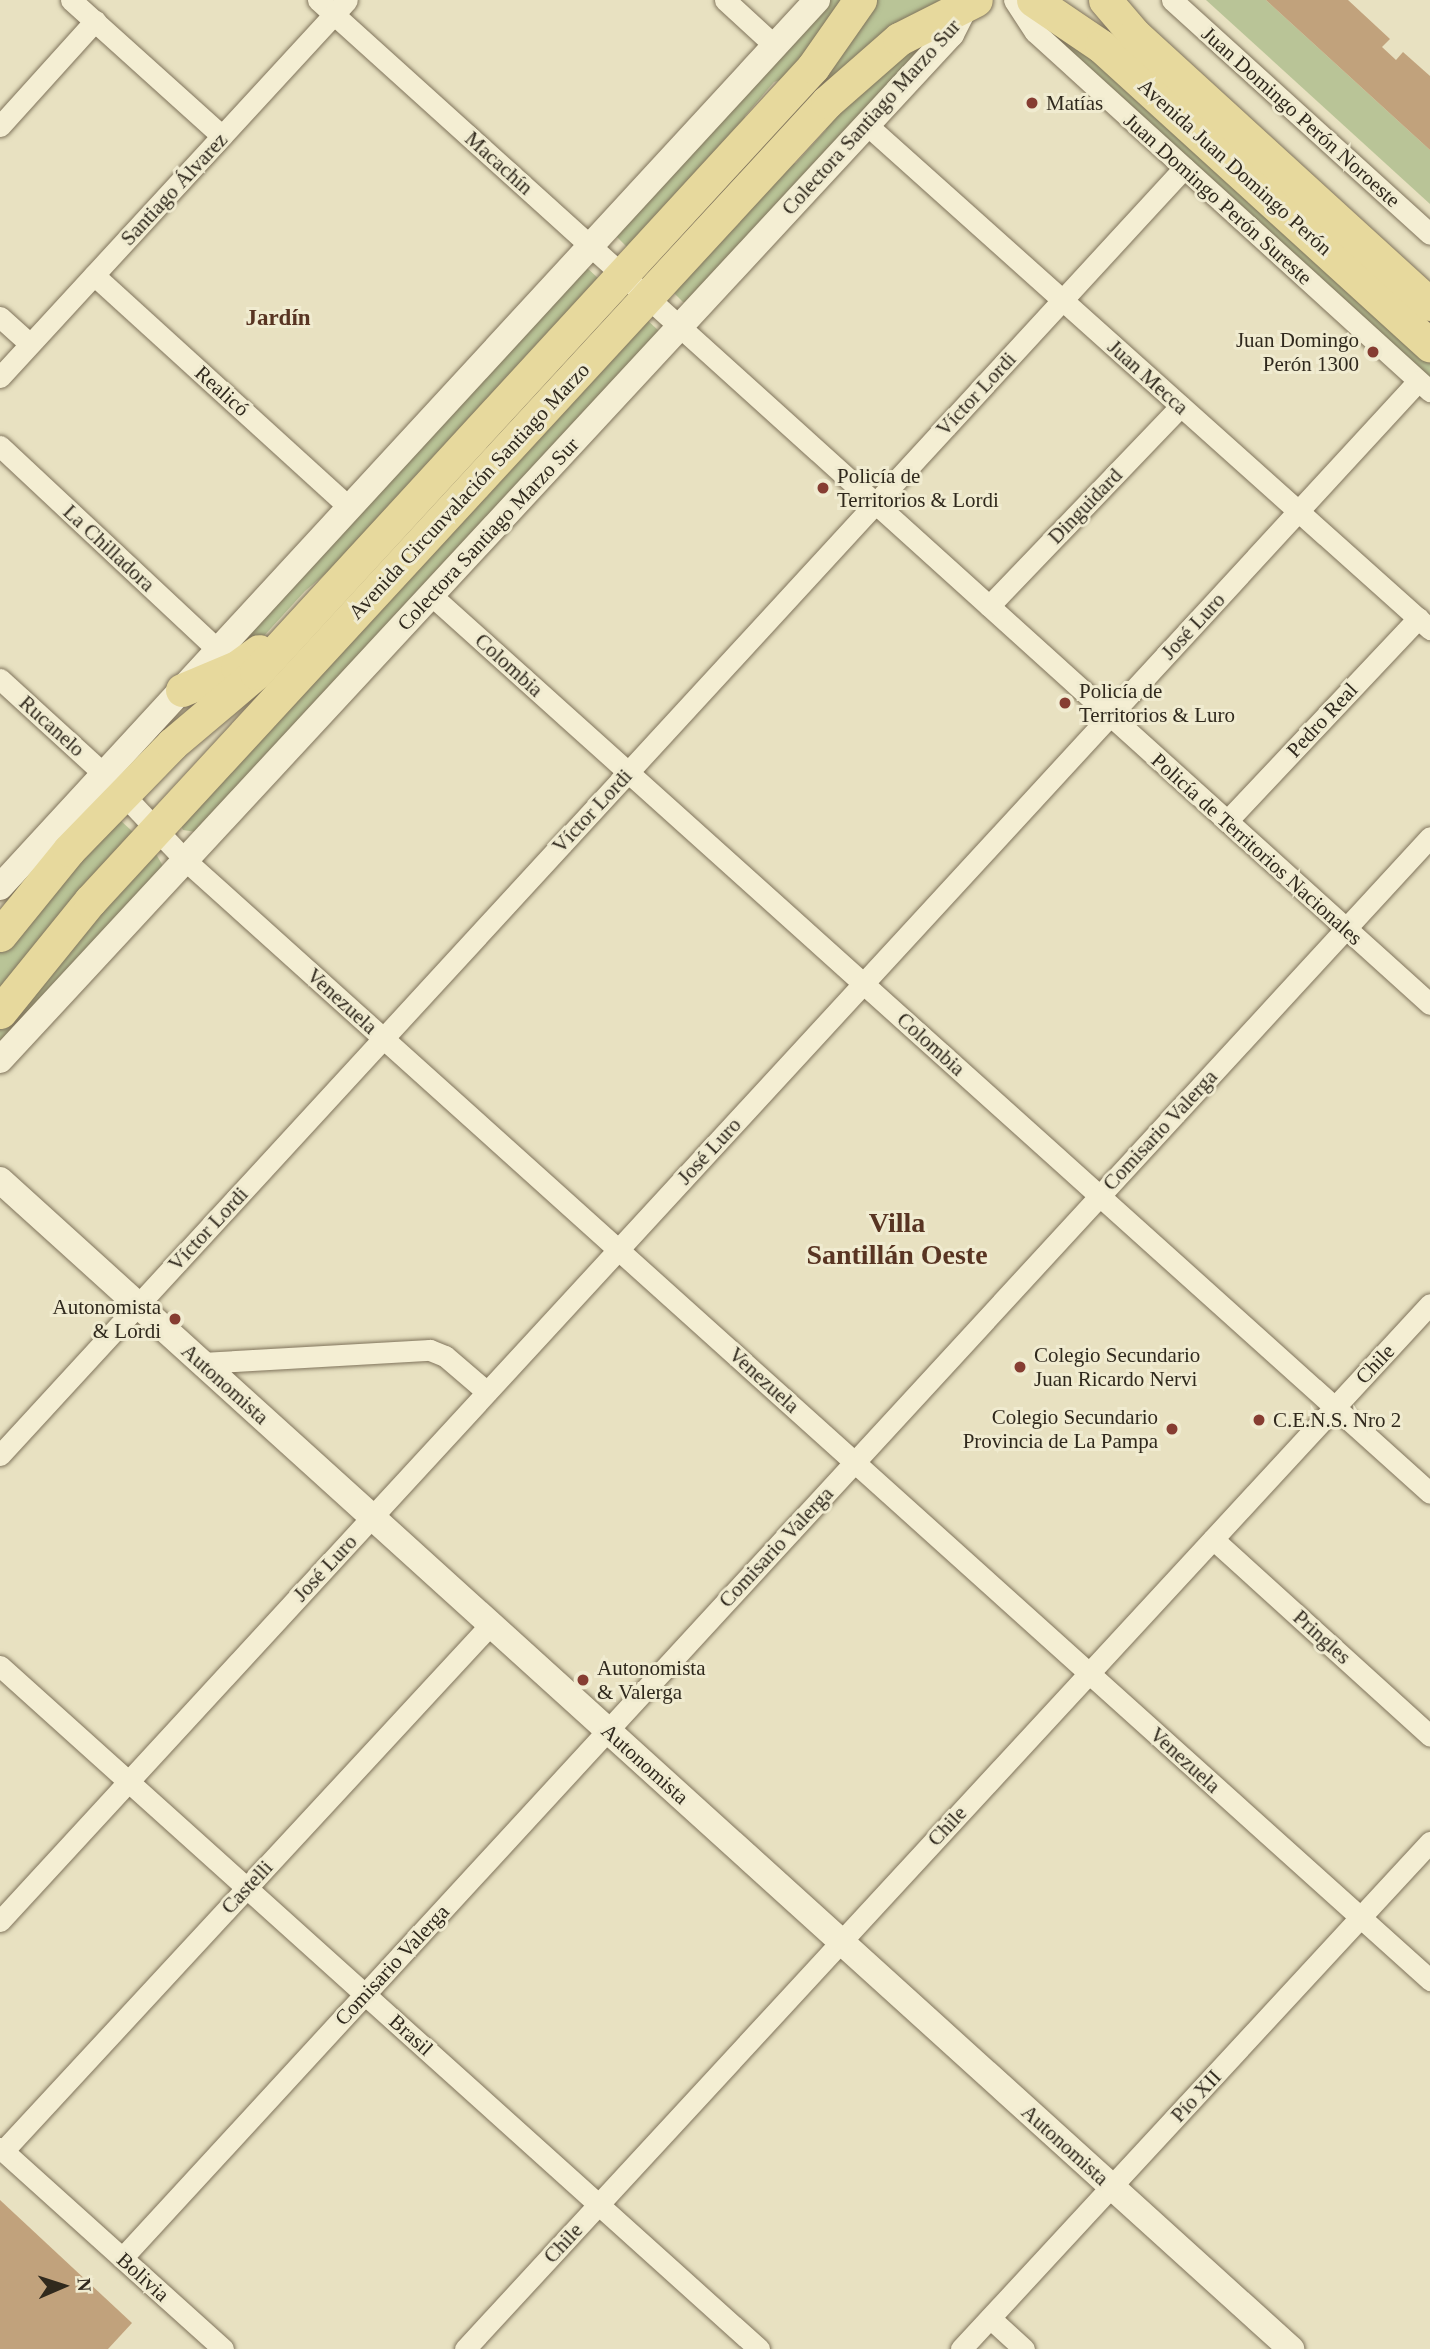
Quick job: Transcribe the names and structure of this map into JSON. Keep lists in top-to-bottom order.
{
  "streets": {
    "main road": ["Avenida Juan Domingo Perón", "Avenida Circunvalación Santiago Marzo"],
    "street": [
      "Colectora Santiago Marzo Sur",
      "Juan Domingo Perón Noroeste",
      "Macachín",
      "Santiago Álvarez",
      "Juan Domingo Perón Sureste",
      "Juan Mecca",
      "Realicó",
      "Víctor Lordi",
      "Dinguidard",
      "La Chilladora",
      "José Luro",
      "Colombia",
      "Pedro Real",
      "Rucanelo",
      "Policía de Territorios Nacionales",
      "Venezuela",
      "Comisario Valerga",
      "Chile",
      "Autonomista",
      "Pringles",
      "Castelli",
      "Brasil",
      "Pío XII",
      "Bolivia"
    ]
  },
  "crossings": [
    ["Colectora Santiago Marzo Sur", "Macachín"],
    ["Colectora Santiago Marzo Sur", "Juan Mecca"],
    ["Colectora Santiago Marzo Sur", "Avenida Circunvalación Santiago Marzo"],
    ["Colectora Santiago Marzo Sur", "Colombia"],
    ["Colectora Santiago Marzo Sur", "Policía de Territorios Nacionales"],
    ["Colectora Santiago Marzo Sur", "Venezuela"],
    ["Macachín", "Santiago Álvarez"],
    ["Macachín", "Avenida Circunvalación Santiago Marzo"],
    ["Macachín", "Policía de Territorios Nacionales"],
    ["Santiago Álvarez", "Realicó"],
    ["Juan Domingo Perón Sureste", "Víctor Lordi"],
    ["Juan Domingo Perón Sureste", "José Luro"],
    ["Juan Mecca", "Víctor Lordi"],
    ["Juan Mecca", "Dinguidard"],
    ["Juan Mecca", "José Luro"],
    ["Juan Mecca", "Pedro Real"],
    ["Víctor Lordi", "Colombia"],
    ["Víctor Lordi", "Policía de Territorios Nacionales"],
    ["Víctor Lordi", "Venezuela"],
    ["Víctor Lordi", "Autonomista"],
    ["Avenida Circunvalación Santiago Marzo", "Rucanelo"],
    ["Avenida Circunvalación Santiago Marzo", "Venezuela"],
    ["Dinguidard", "Policía de Territorios Nacionales"],
    ["José Luro", "Colombia"],
    ["José Luro", "Policía de Territorios Nacionales"],
    ["José Luro", "Venezuela"],
    ["José Luro", "Autonomista"],
    ["José Luro", "Brasil"],
    ["Colombia", "Comisario Valerga"],
    ["Colombia", "Chile"],
    ["Pedro Real", "Policía de Territorios Nacionales"],
    ["Rucanelo", "Venezuela"],
    ["Policía de Territorios Nacionales", "Comisario Valerga"],
    ["Venezuela", "Comisario Valerga"],
    ["Venezuela", "Chile"],
    ["Venezuela", "Pío XII"],
    ["Comisario Valerga", "Autonomista"],
    ["Comisario Valerga", "Brasil"],
    ["Comisario Valerga", "Bolivia"],
    ["Chile", "Autonomista"],
    ["Chile", "Pringles"],
    ["Chile", "Brasil"],
    ["Autonomista", "Castelli"],
    ["Autonomista", "Pío XII"],
    ["Castelli", "Brasil"],
    ["Castelli", "Bolivia"]
  ],
  "districts": ["Jardín", "Villa Santillán Oeste"],
  "places": [
    "Matías",
    "Juan Domingo Perón 1300",
    "Policía de Territorios & Lordi",
    "Policía de Territorios & Luro",
    "Autonomista & Lordi",
    "Colegio Secundario Juan Ricardo Nervi",
    "C.E.N.S. Nro 2",
    "Colegio Secundario Provincia de La Pampa",
    "Autonomista & Valerga"
  ],
  "north": "right"
}
